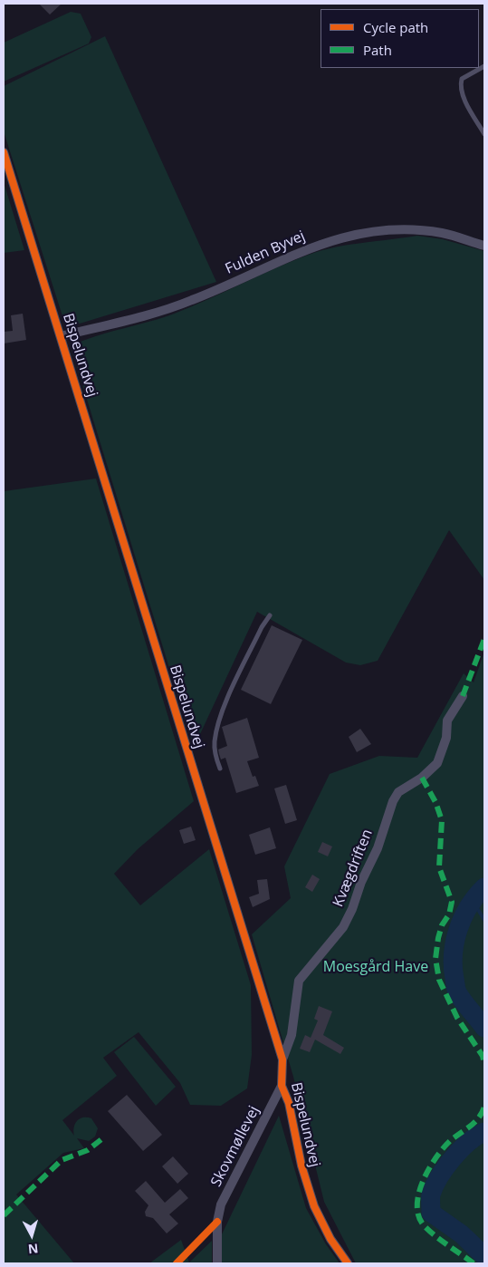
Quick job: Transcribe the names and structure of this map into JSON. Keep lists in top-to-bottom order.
{
  "streets": {
    "street": [
      "Fulden Byvej",
      "Bispelundvej",
      "Kvægdriften",
      "Skovmøllevej"
    ]
  },
  "crossings": [
    ["Fulden Byvej", "Bispelundvej"],
    ["Bispelundvej", "Kvægdriften"],
    ["Bispelundvej", "Skovmøllevej"]
  ],
  "parks": ["Moesgård Have"],
  "legend": ["Cycle path", "Path"],
  "north": "bottom"
}
